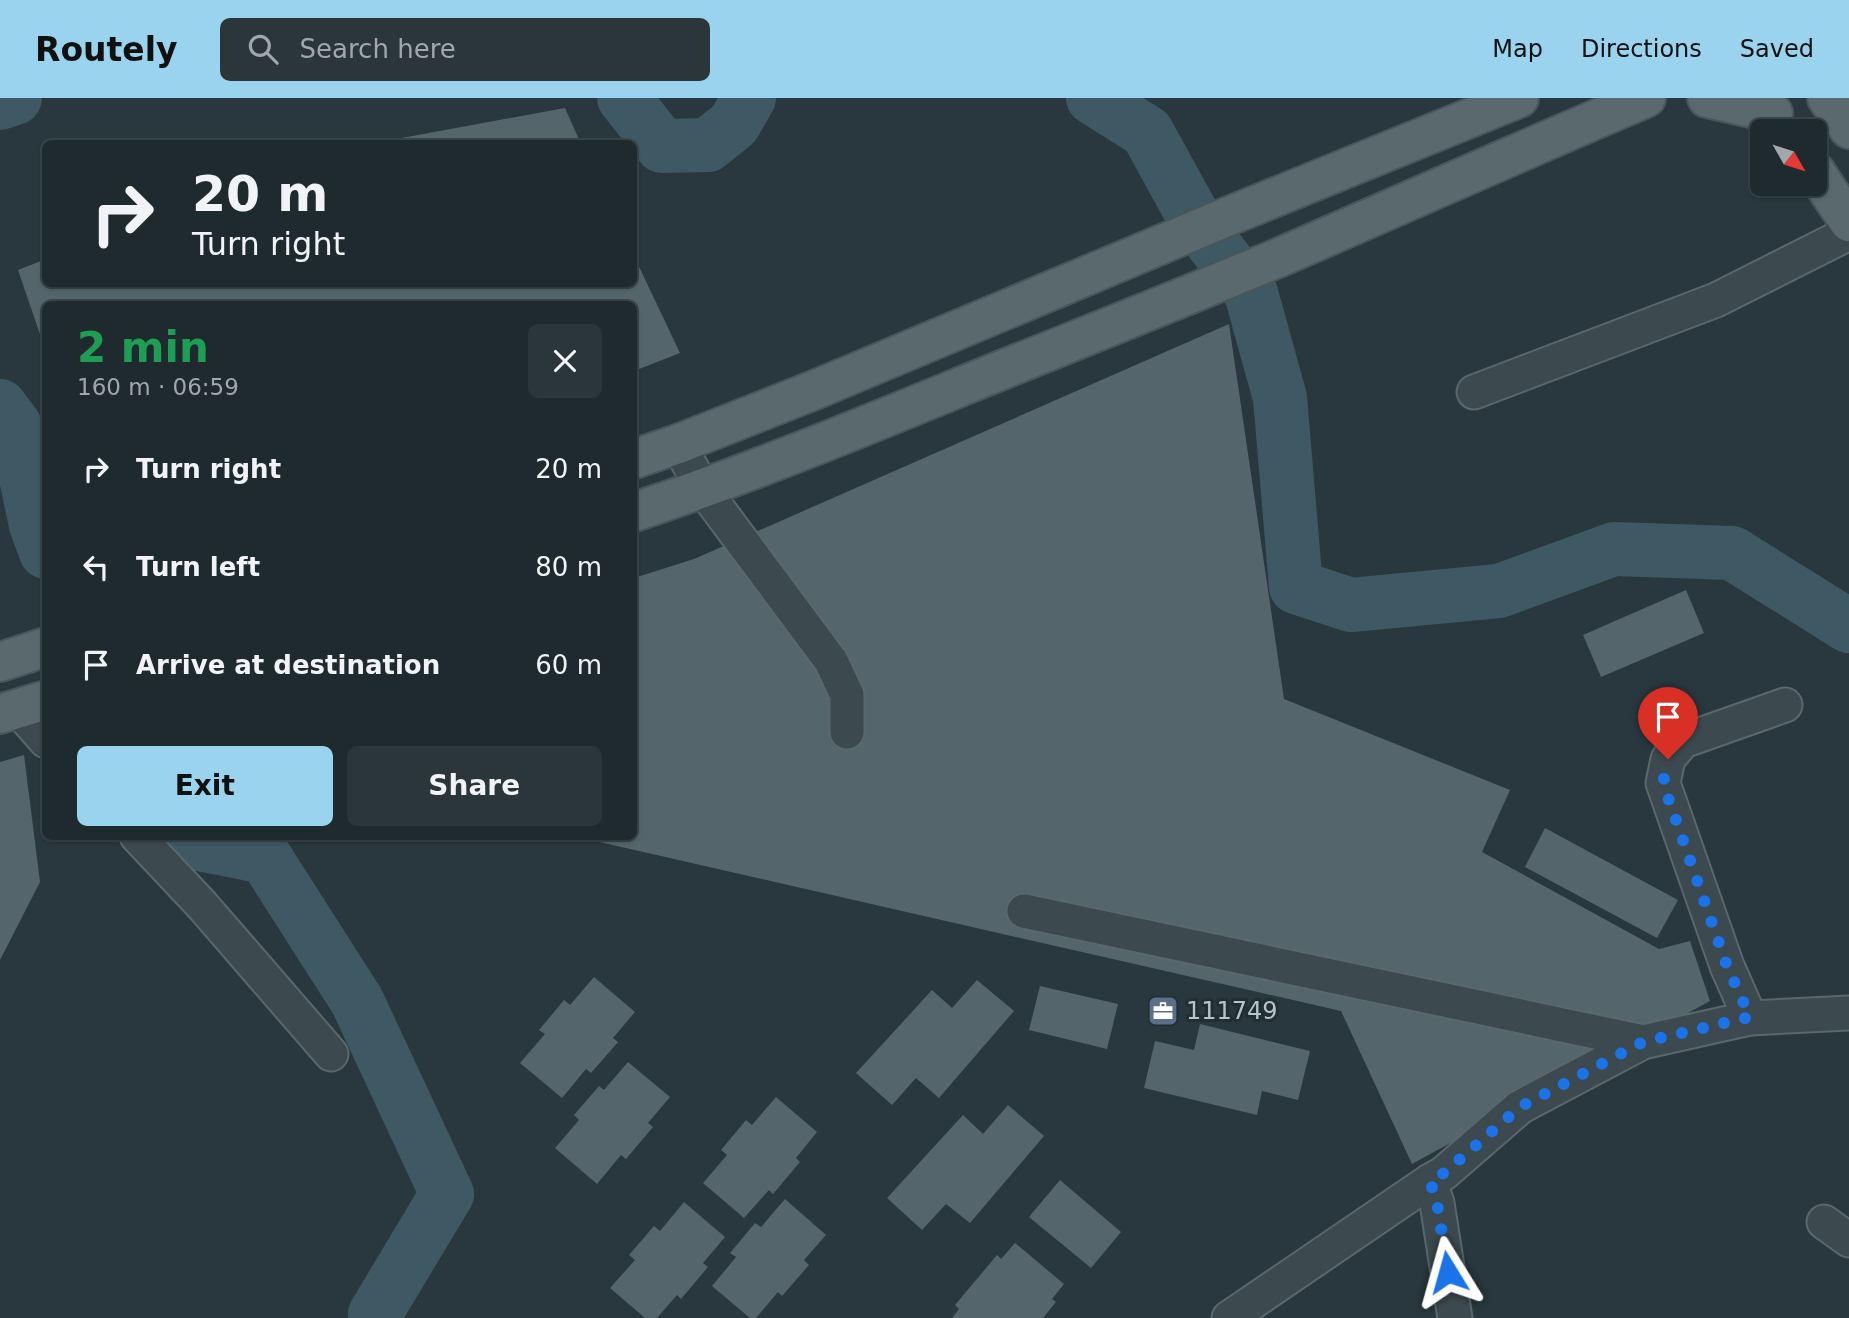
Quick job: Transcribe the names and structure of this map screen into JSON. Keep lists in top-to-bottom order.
{
  "places": {
    "office": ["111749"]
  },
  "north": "bottom right",
  "page": {
    "header": "Routely",
    "search": "Search here",
    "nav": ["Map", "Directions", "Saved"],
    "turn": ["20 m", "Turn right"],
    "heading": ["2 min", "160 m · 06:59"],
    "list": [
      {
        "name": "Turn right",
        "value": "20 m"
      },
      {
        "name": "Turn left",
        "value": "80 m"
      },
      {
        "name": "Arrive at destination",
        "value": "60 m"
      }
    ],
    "buttons": ["Exit", "Share"]
  }
}
